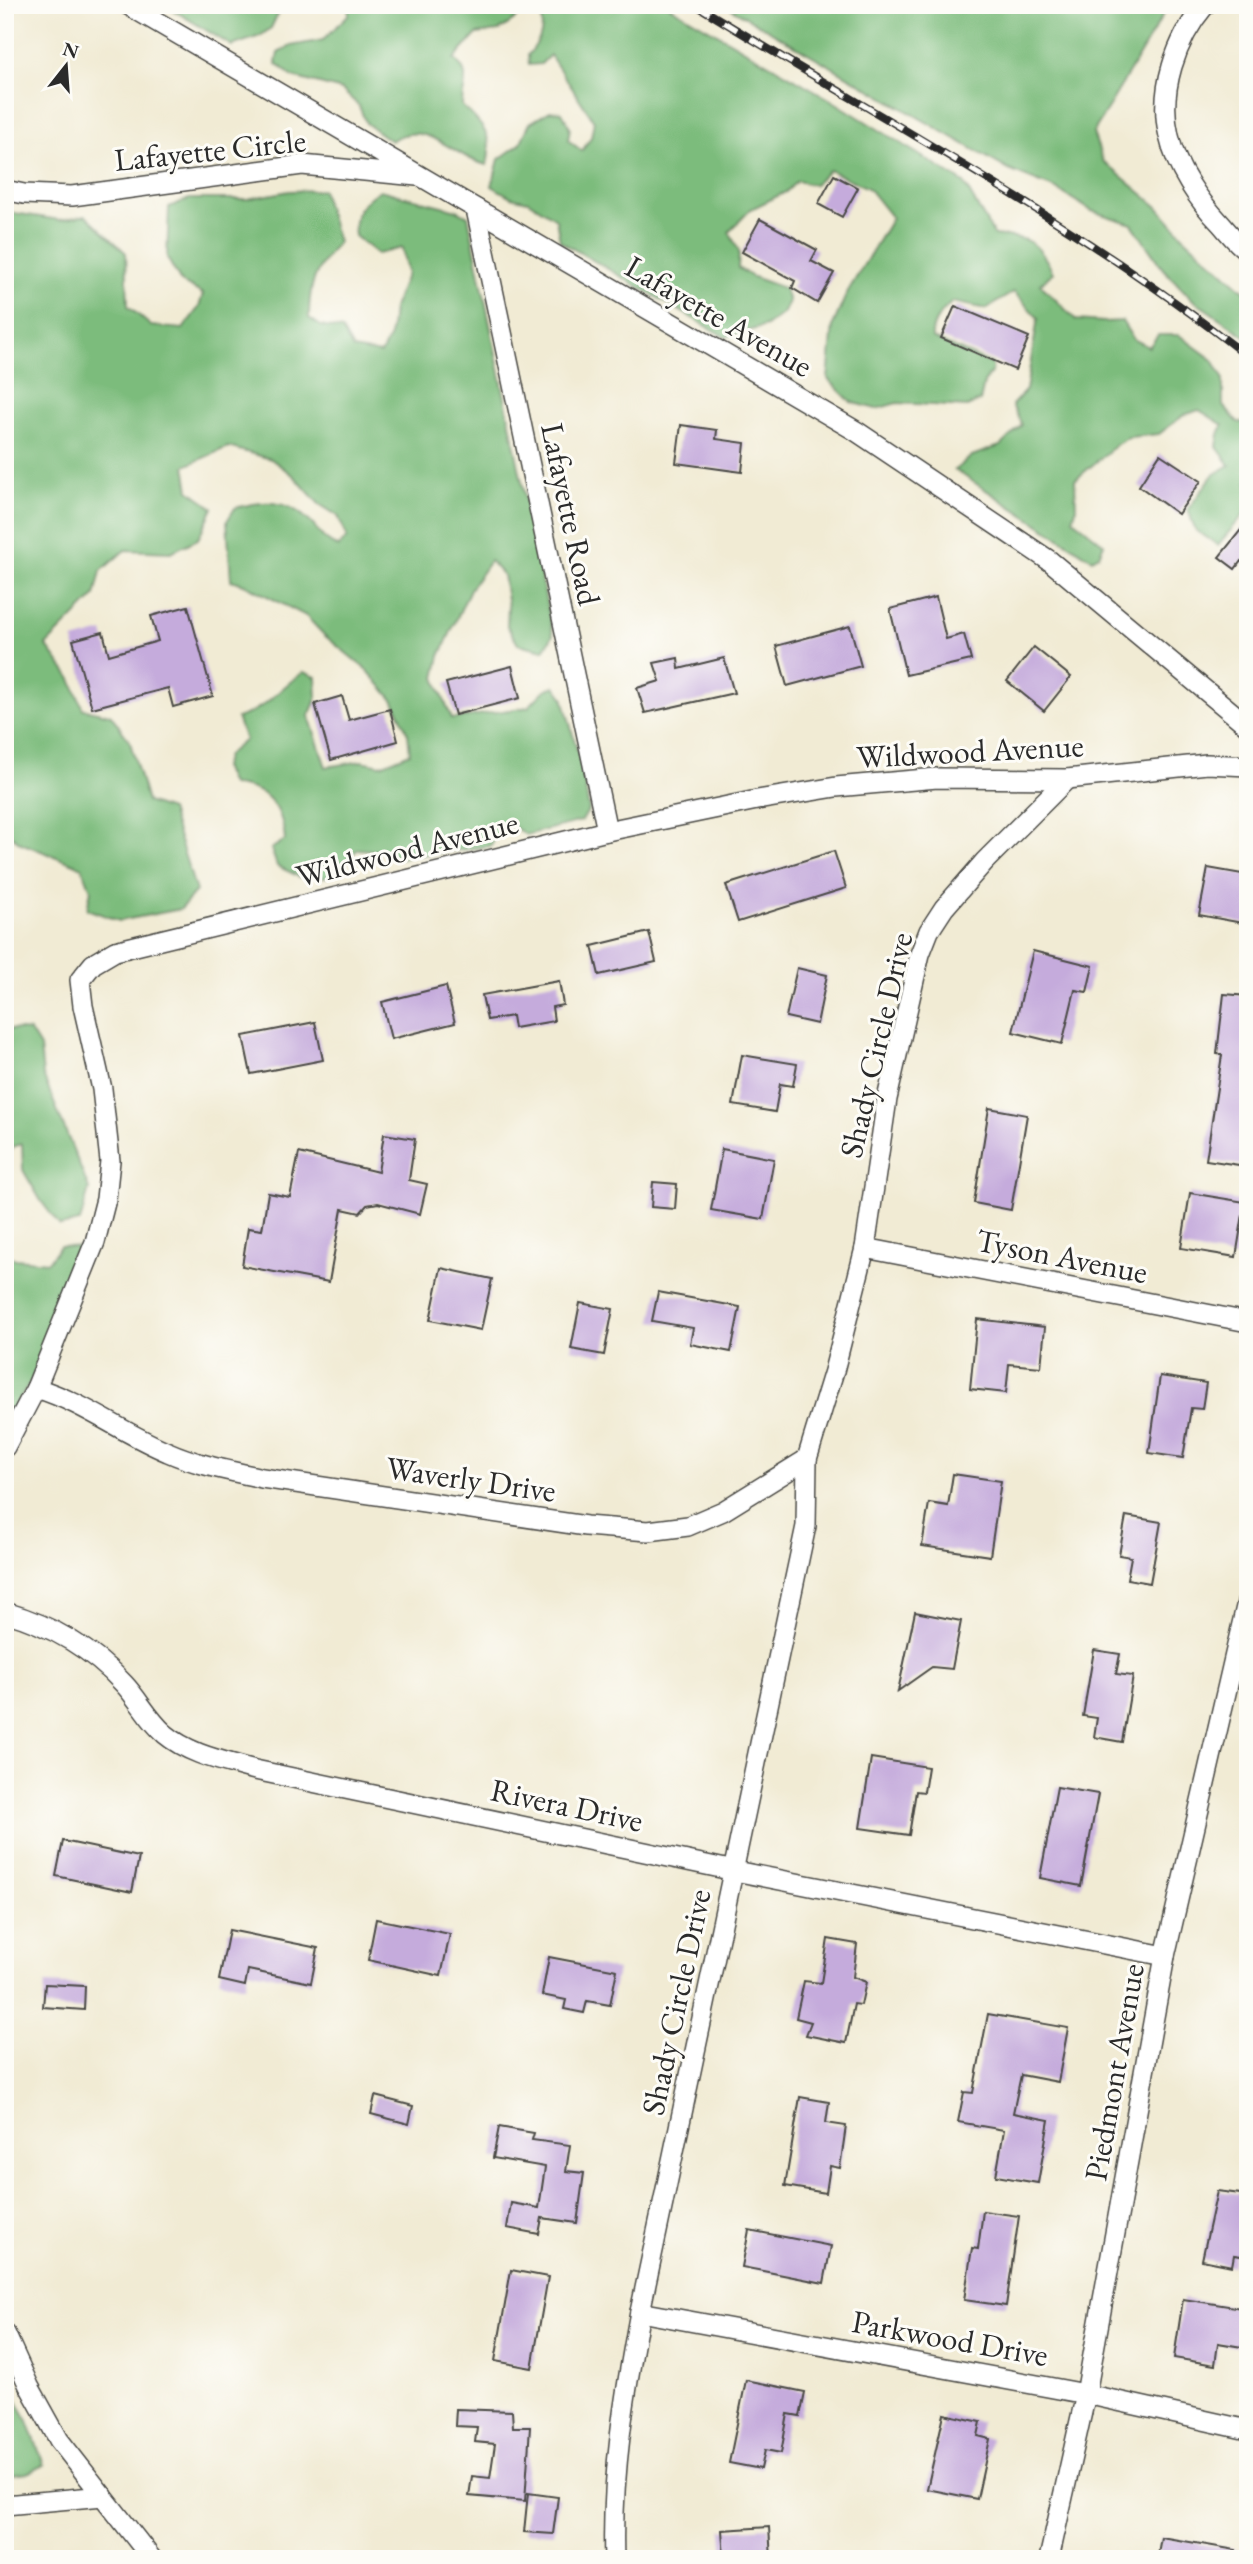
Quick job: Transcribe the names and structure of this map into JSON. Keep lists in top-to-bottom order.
{
  "streets": {
    "street": [
      "Lafayette Circle",
      "Lafayette Avenue",
      "Lafayette Road",
      "Wildwood Avenue",
      "Shady Circle Drive",
      "Tyson Avenue",
      "Waverly Drive",
      "Rivera Drive",
      "Piedmont Avenue",
      "Parkwood Drive"
    ]
  },
  "crossings": [
    ["Lafayette Circle", "Lafayette Avenue"],
    ["Lafayette Avenue", "Lafayette Road"],
    ["Lafayette Road", "Wildwood Avenue"],
    ["Wildwood Avenue", "Shady Circle Drive"],
    ["Wildwood Avenue", "Waverly Drive"],
    ["Shady Circle Drive", "Tyson Avenue"],
    ["Shady Circle Drive", "Waverly Drive"],
    ["Shady Circle Drive", "Rivera Drive"],
    ["Shady Circle Drive", "Parkwood Drive"],
    ["Rivera Drive", "Piedmont Avenue"],
    ["Piedmont Avenue", "Parkwood Drive"]
  ],
  "north": "top"
}
